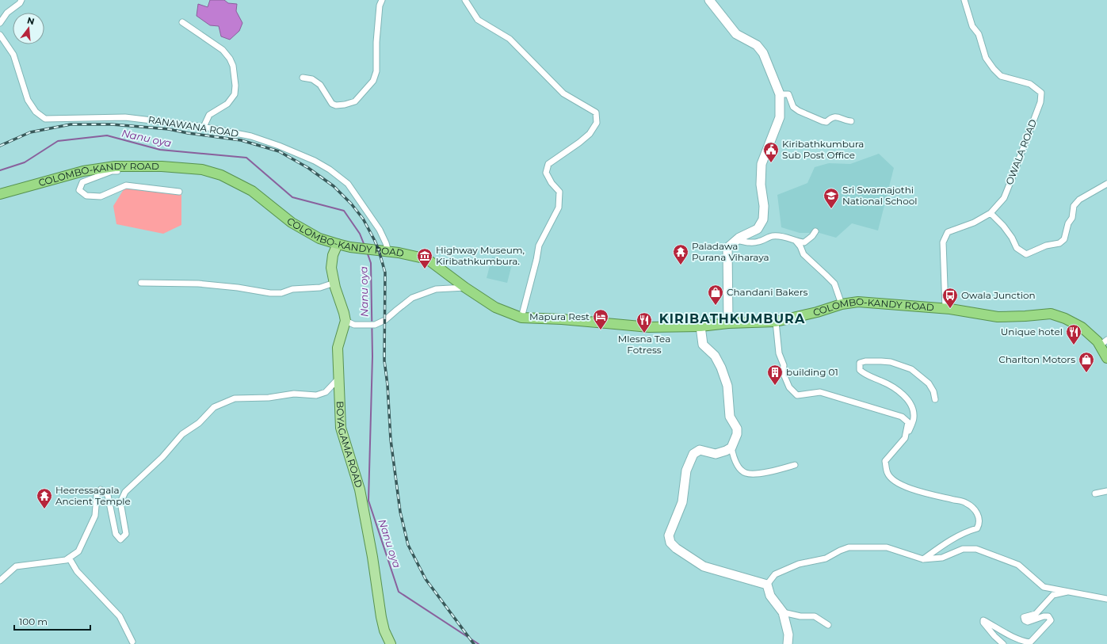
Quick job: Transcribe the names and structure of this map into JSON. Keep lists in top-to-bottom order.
{
  "streets": {
    "highway": ["COLOMBO-KANDY ROAD"],
    "main road": ["BOYAGAMA ROAD"],
    "street": ["RANAWANA ROAD", "OWALA ROAD"]
  },
  "crossings": [
    ["RANAWANA ROAD", "COLOMBO-KANDY ROAD"],
    ["OWALA ROAD", "COLOMBO-KANDY ROAD"]
  ],
  "districts": ["KIRIBATHKUMBURA"],
  "water": ["Nanu oya"],
  "places": {
    "public building": ["Kiribathkumbura Sub Post Office"],
    "school or university": ["Sri Swarnajothi National School"],
    "temple": ["Paladawa Purana Viharaya", "Heeressagala Ancient Temple"],
    "museum": ["Highway Museum, Kiribathkumbura."],
    "shop": ["Chandani Bakers", "Charlton Motors"],
    "bus stop": ["Owala Junction"],
    "hotel": ["Mapura Rest"],
    "restaurant": ["Mlesna Tea Fotress", "Unique hotel"],
    "building": ["building 01"]
  },
  "scale_bar": "100 m",
  "north": "top"
}
